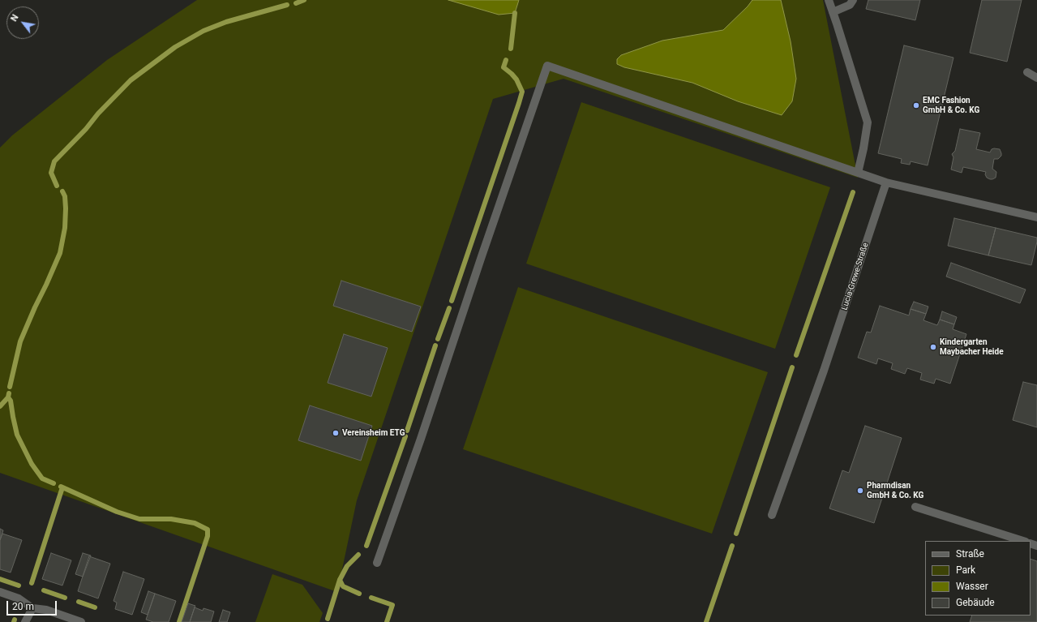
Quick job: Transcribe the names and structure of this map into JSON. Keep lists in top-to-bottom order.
{
  "streets": {
    "street": ["Lucia-Grewe-Straße"]
  },
  "places": [
    "EMC Fashion GmbH & Co. KG",
    "Kindergarten Maybacher Heide",
    "Vereinsheim ETG",
    "Pharmdisan GmbH & Co. KG"
  ],
  "legend": [
    "Straße",
    "Park",
    "Wasser",
    "Gebäude"
  ],
  "scale_bar": "20 m",
  "north": "top left"
}
